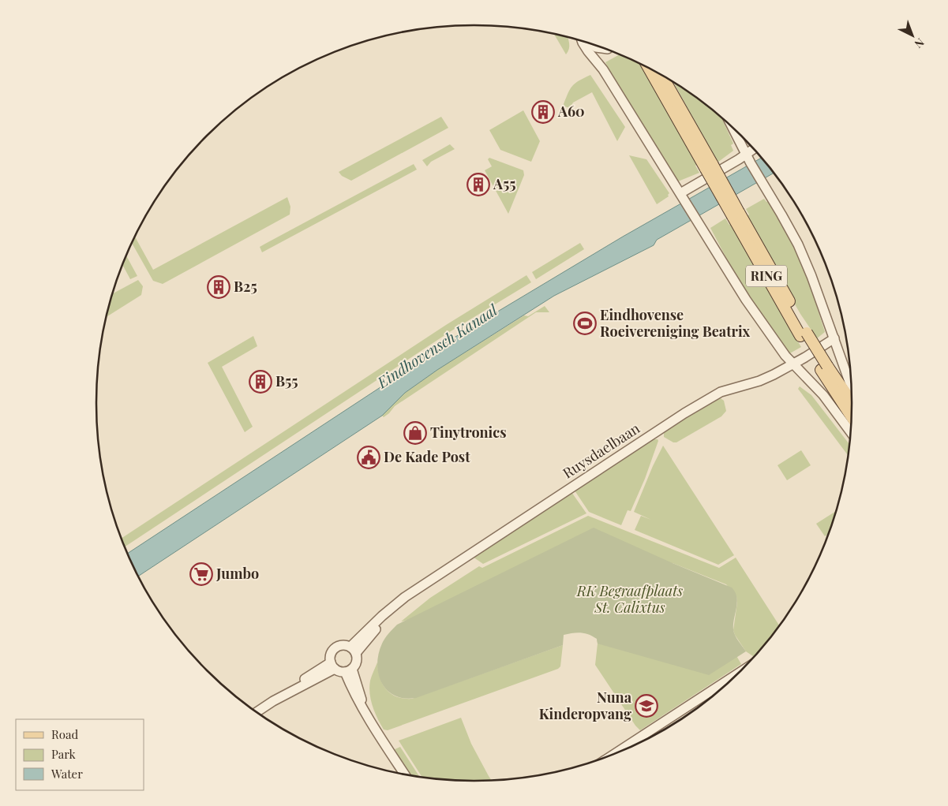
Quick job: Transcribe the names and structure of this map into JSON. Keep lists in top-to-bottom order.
{
  "streets": {
    "main road": ["RING"],
    "street": ["Ruysdaelbaan"]
  },
  "water": ["Eindhovensch Kanaal"],
  "parks": ["RK Begraafplaats St. Calixtus"],
  "places": {
    "building": [
      "A60",
      "A55",
      "B25",
      "B55"
    ],
    "sports": ["Eindhovense Roeivereniging Beatrix"],
    "shop": ["Tinytronics"],
    "public building": ["De Kade Post"],
    "supermarket": ["Jumbo"],
    "school or university": ["Nuna Kinderopvang"]
  },
  "legend": ["Road", "Park", "Water"],
  "north": "bottom right"
}
